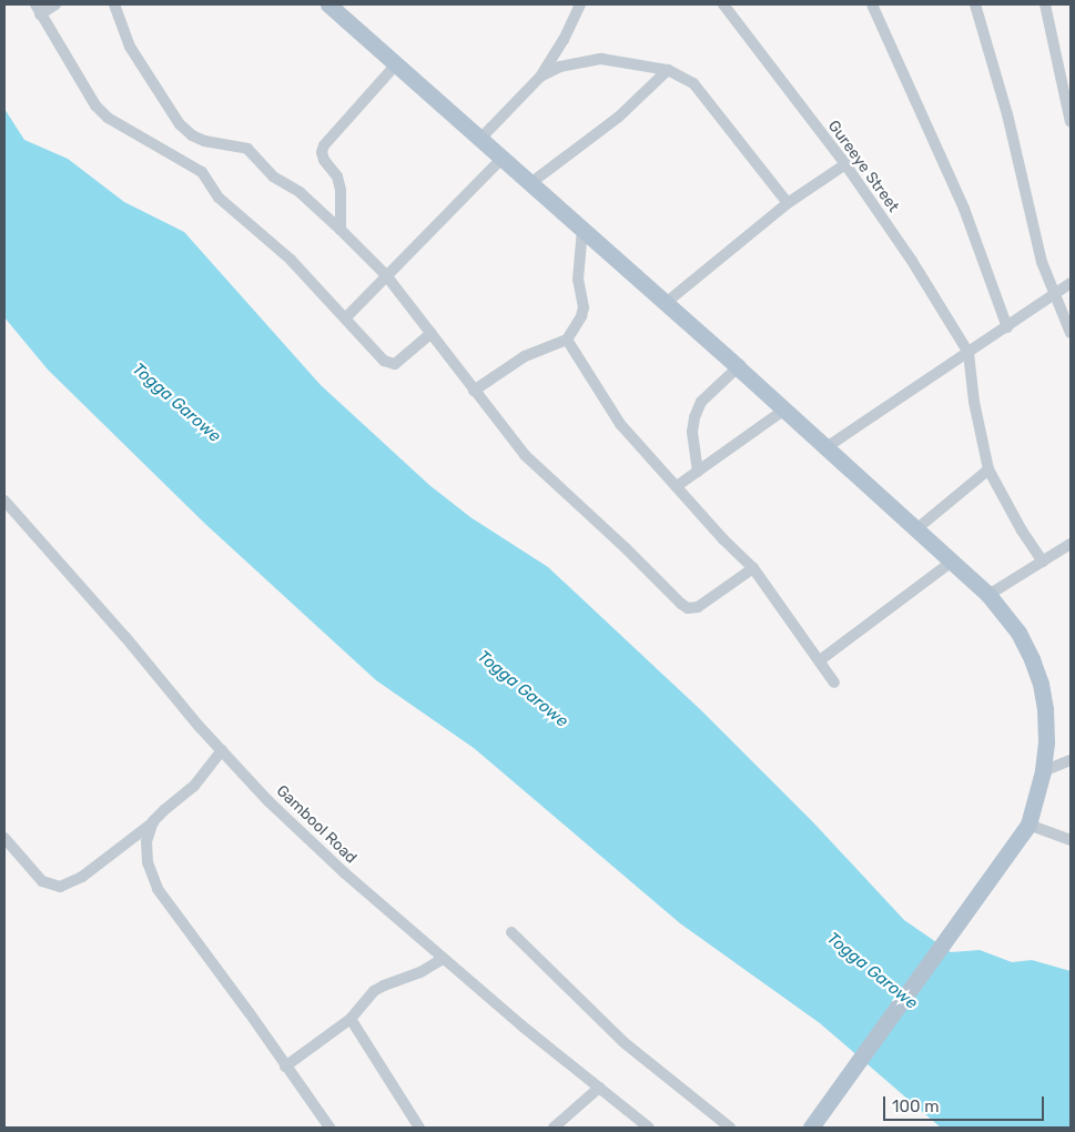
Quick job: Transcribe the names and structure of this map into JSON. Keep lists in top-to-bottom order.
{
  "streets": {
    "street": ["Gureeye Street", "Gambool Road"]
  },
  "water": ["Togga Garowe"],
  "scale_bar": "100 m"
}
